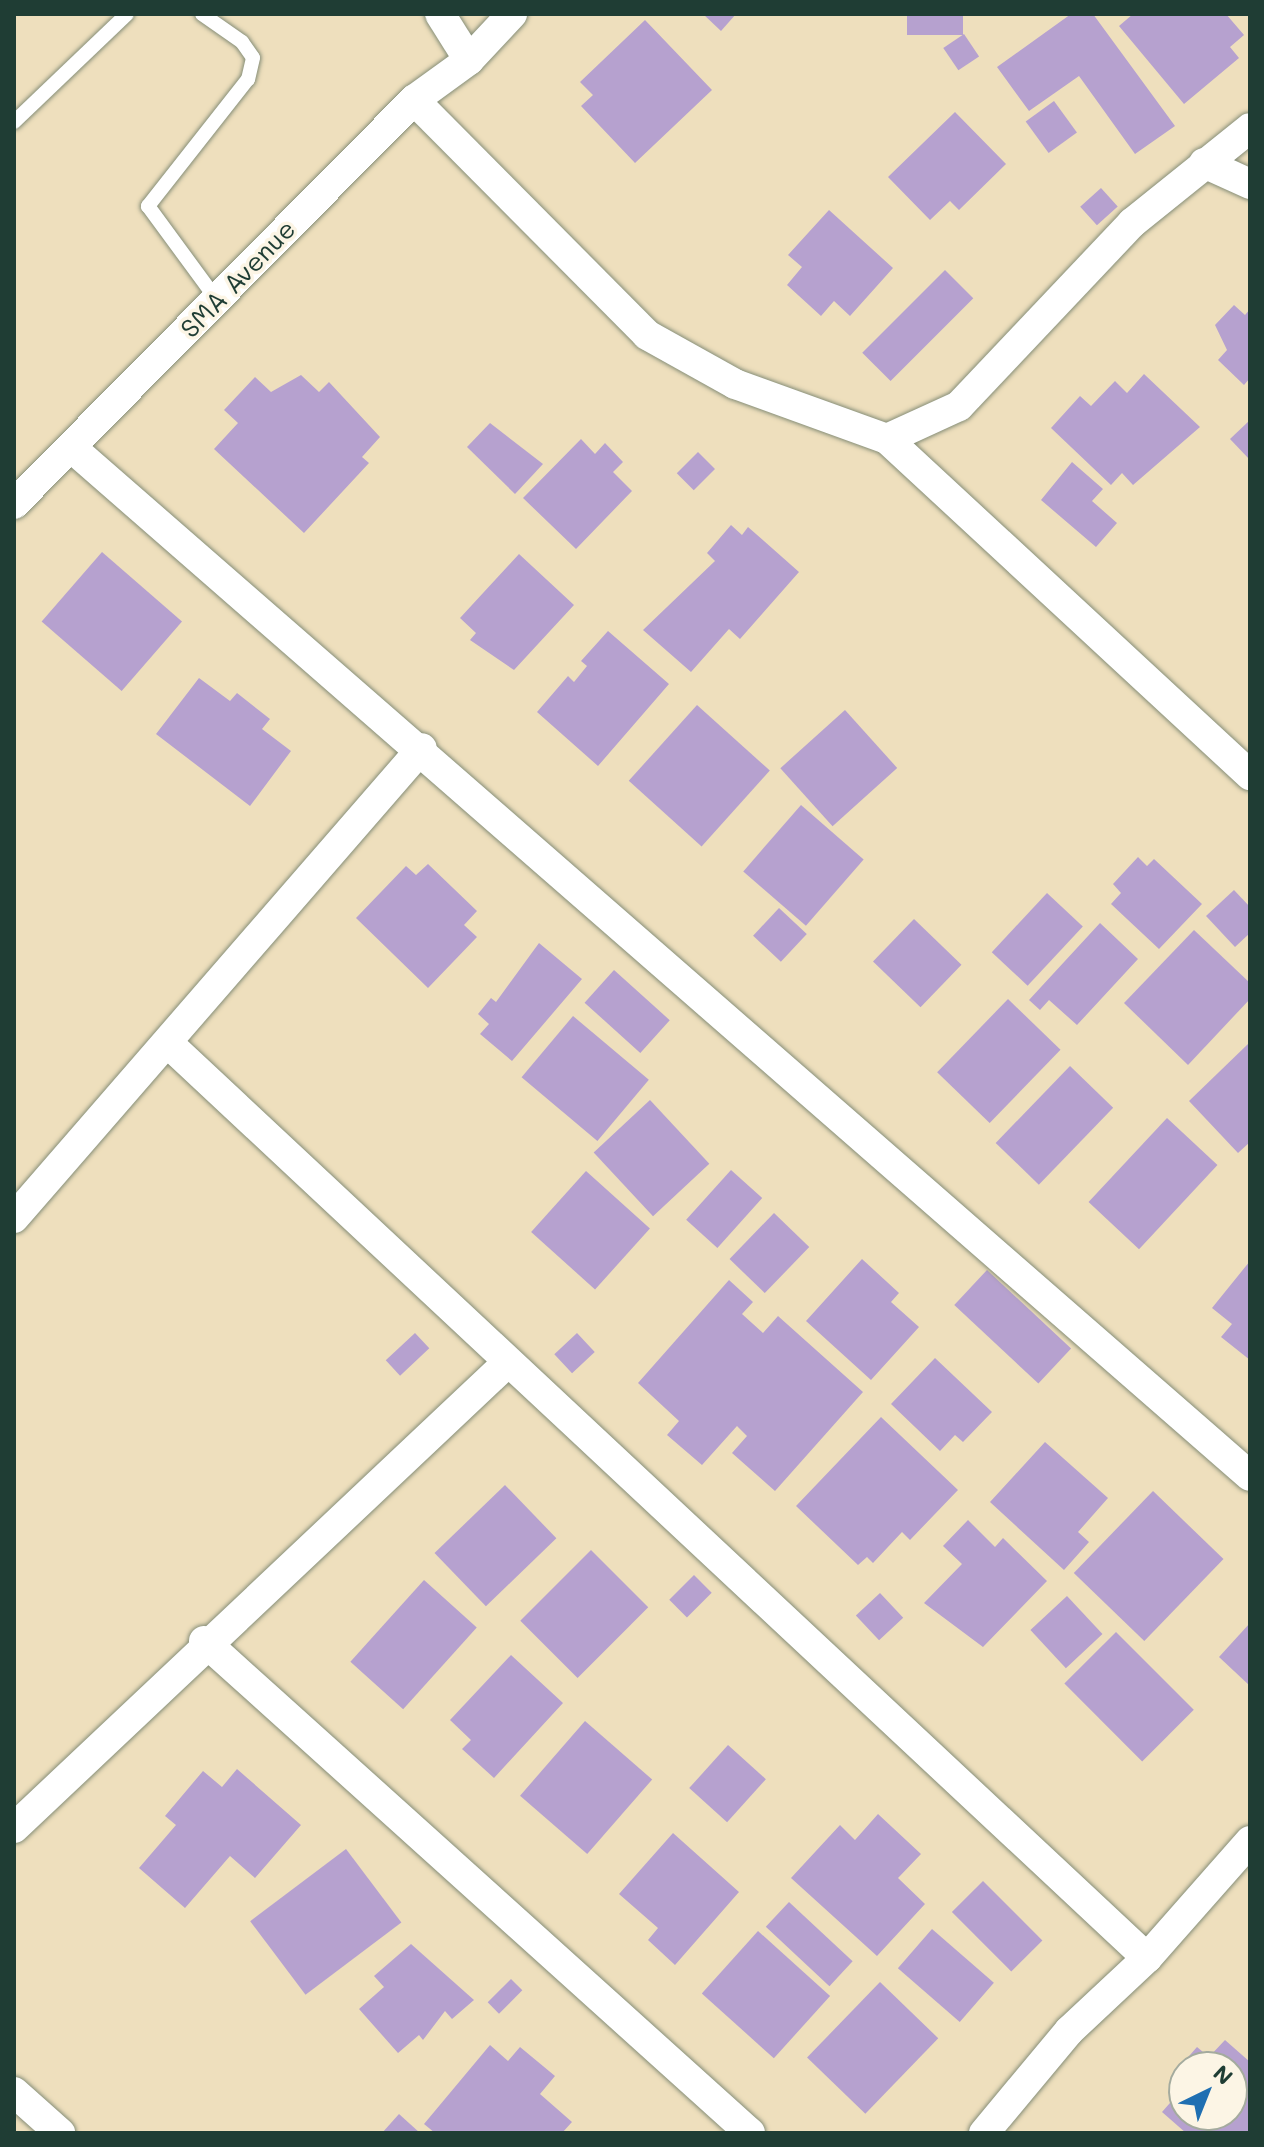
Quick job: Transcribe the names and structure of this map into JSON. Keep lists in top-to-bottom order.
{
  "streets": {
    "street": ["SMA Avenue"]
  },
  "north": "top right"
}
